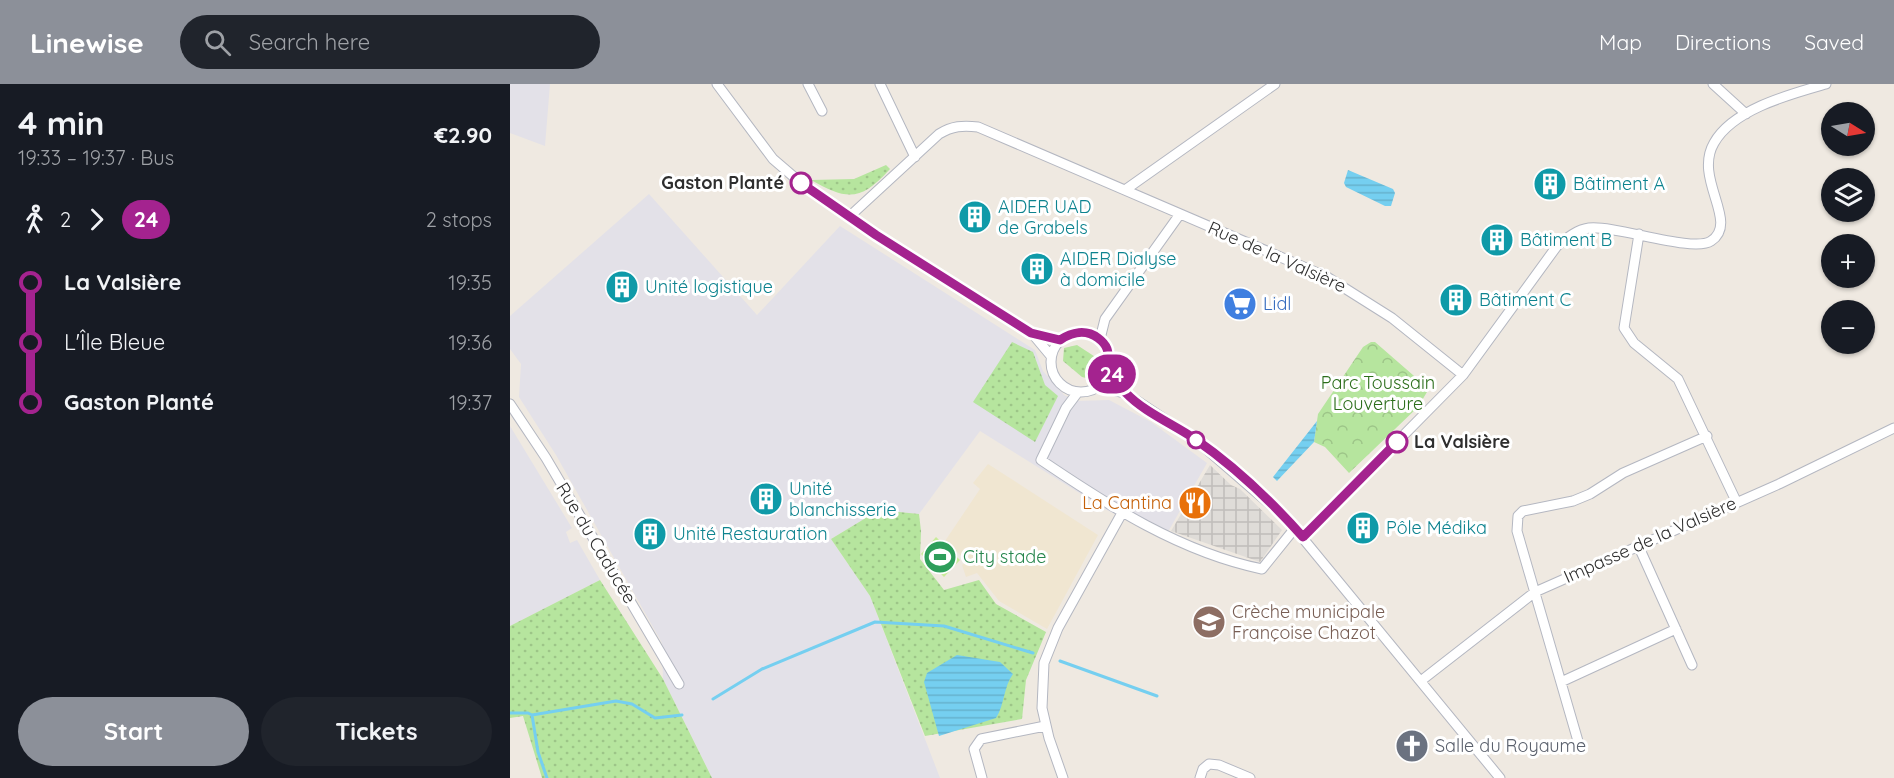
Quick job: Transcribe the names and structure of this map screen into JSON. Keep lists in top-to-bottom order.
{
  "streets": {
    "street": ["Rue de la Valsière", "Impasse de la Valsière", "Rue du Caducée"]
  },
  "parks": ["Parc Toussain Louverture"],
  "places": {
    "other": ["Gaston Planté", "La Valsière"],
    "building": [
      "Bâtiment A",
      "AIDER UAD de Grabels",
      "Bâtiment B",
      "AIDER Dialyse à domicile",
      "Unité logistique",
      "Bâtiment C",
      "Unité blanchisserie",
      "Pôle Médika",
      "Unité Restauration"
    ],
    "supermarket": ["Lidl"],
    "restaurant": ["La Cantina"],
    "sports": ["City stade"],
    "school or university": ["Crèche municipale Françoise Chazot"],
    "church": ["Salle du Royaume"]
  },
  "lines": ["bus line 24"],
  "north": "right",
  "page": {
    "header": "Linewise",
    "search": "Search here",
    "nav": ["Map", "Directions", "Saved"],
    "heading": ["4 min", "19:33 – 19:37 · Bus", "€2.90"],
    "on_map": "24",
    "map_buttons": ["+", "−"],
    "legs": ["2", "24", "2 stops"],
    "list": [
      {
        "name": "La Valsière",
        "value": "19:35"
      },
      {
        "name": "L'Île Bleue",
        "value": "19:36"
      },
      {
        "name": "Gaston Planté",
        "value": "19:37"
      }
    ],
    "buttons": ["Start", "Tickets"]
  }
}
